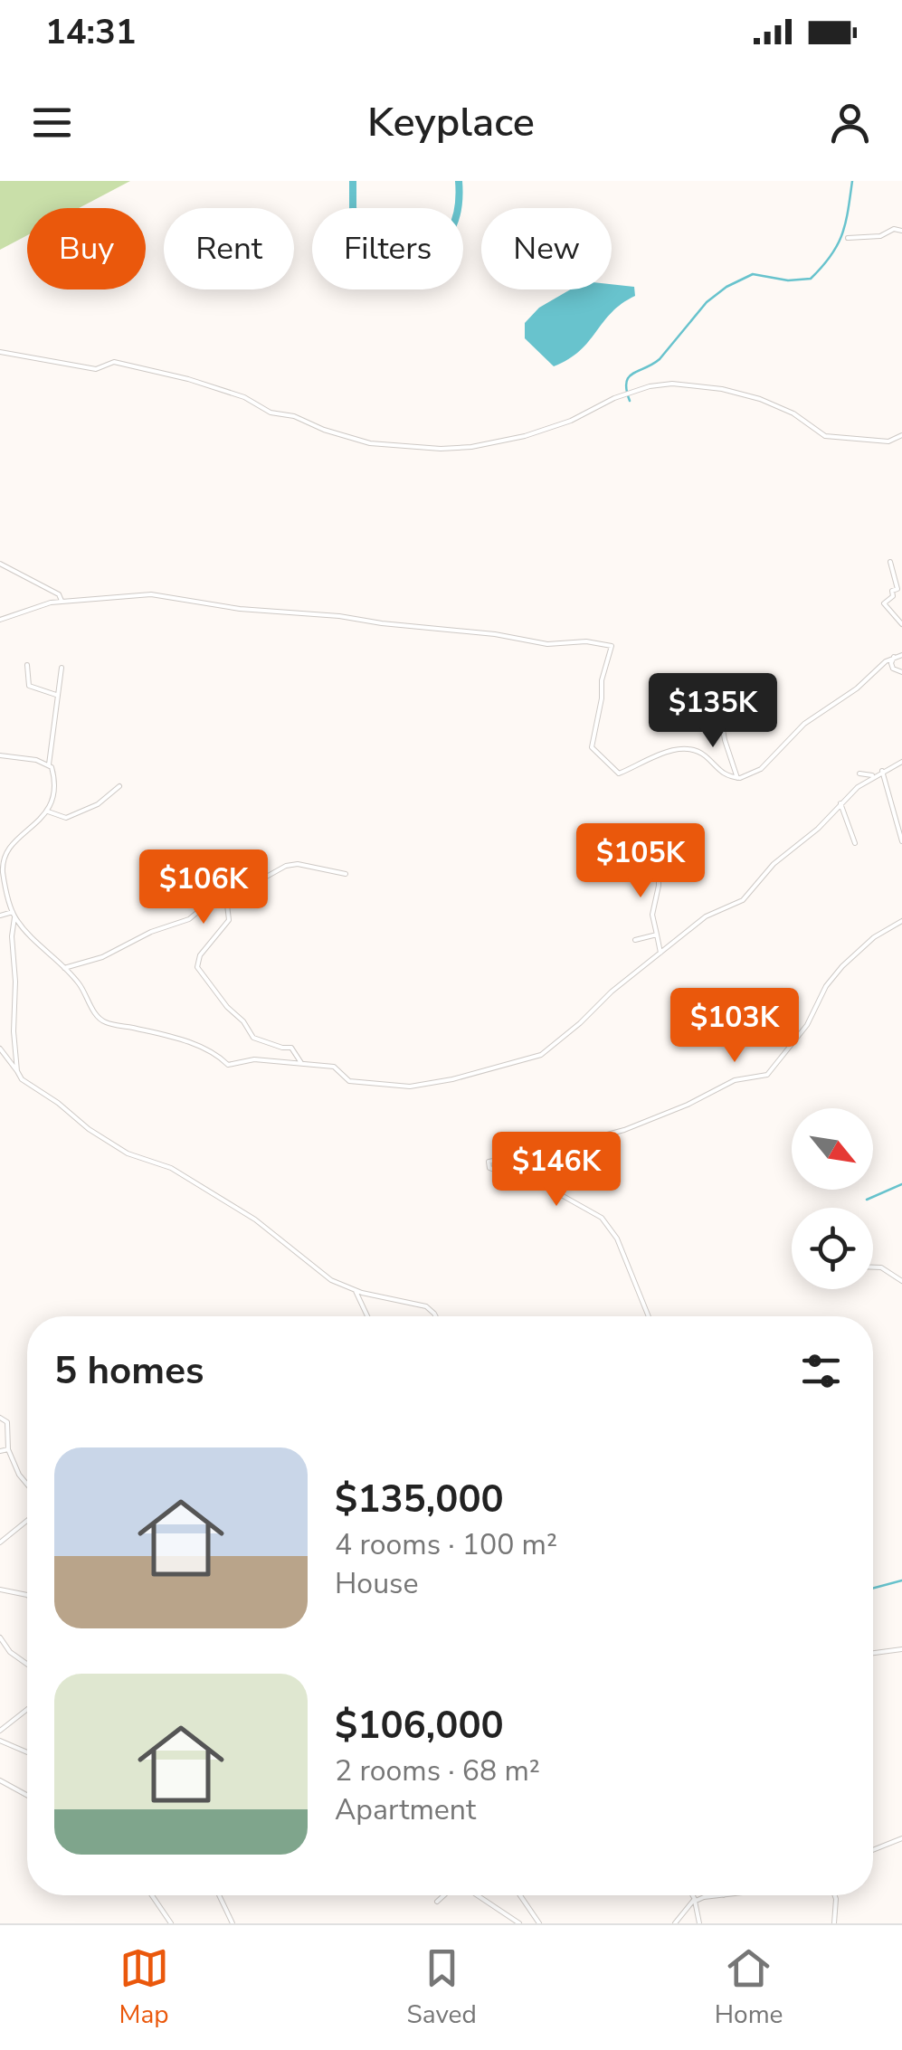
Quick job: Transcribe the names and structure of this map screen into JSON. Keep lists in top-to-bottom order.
{
  "north": "bottom right",
  "page": {
    "status": "14:31",
    "header": "Keyplace",
    "chip": [
      "Buy",
      "Rent",
      "Filters",
      "New"
    ],
    "price": [
      "$135K",
      "$105K",
      "$106K",
      "$103K",
      "$146K"
    ],
    "heading": "5 homes",
    "list": [
      {
        "name": "$135,000",
        "note": "4 rooms · 100 m² · House"
      },
      {
        "name": "$106,000",
        "note": "2 rooms · 68 m² · Apartment"
      }
    ],
    "tabs": ["Map", "Saved", "Home"]
  }
}
